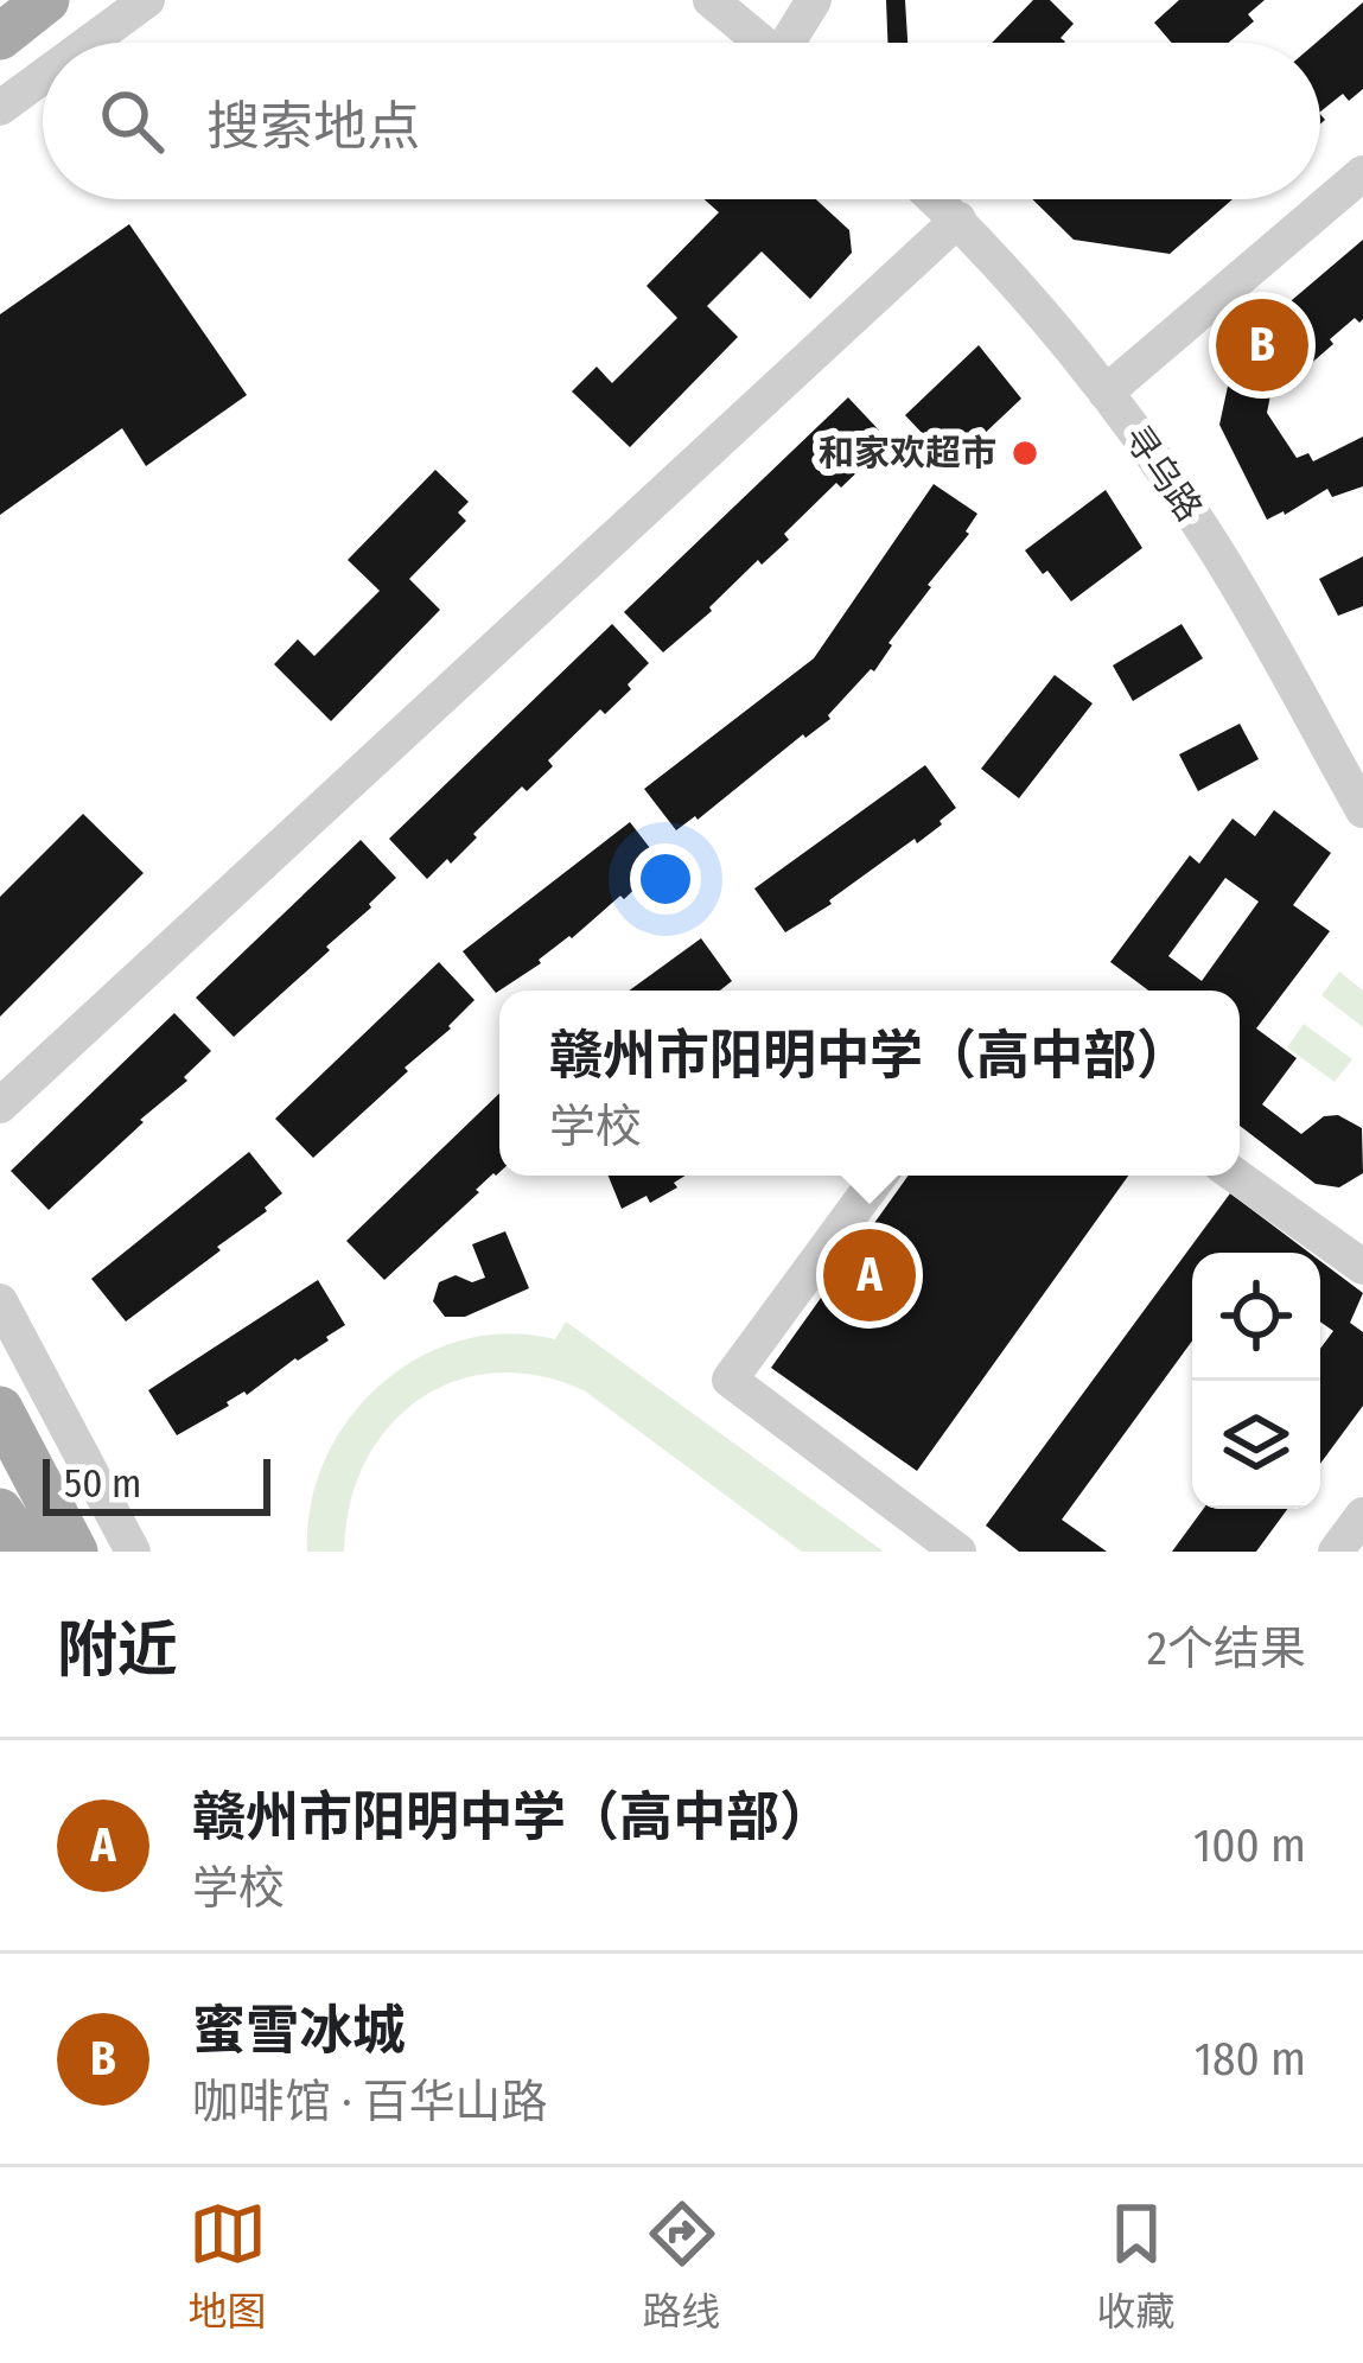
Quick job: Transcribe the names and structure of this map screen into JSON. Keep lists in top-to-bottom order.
{
  "streets": {
    "street": ["寻乌路"]
  },
  "places": ["和家欢超市"],
  "scale_bar": "50 m",
  "page": {
    "search": "搜索地点",
    "pins": ["B", "A"],
    "popup": ["赣州市阳明中学（高中部）", "学校"],
    "scale": "50 m",
    "heading": ["附近", "2个结果"],
    "list": [
      {
        "mark": "A",
        "name": "赣州市阳明中学（高中部）",
        "note": "学校",
        "value": "100 m"
      },
      {
        "mark": "B",
        "name": "蜜雪冰城",
        "note": "咖啡馆 · 百华山路",
        "value": "180 m"
      }
    ],
    "nav": ["地图", "路线", "收藏"]
  }
}
